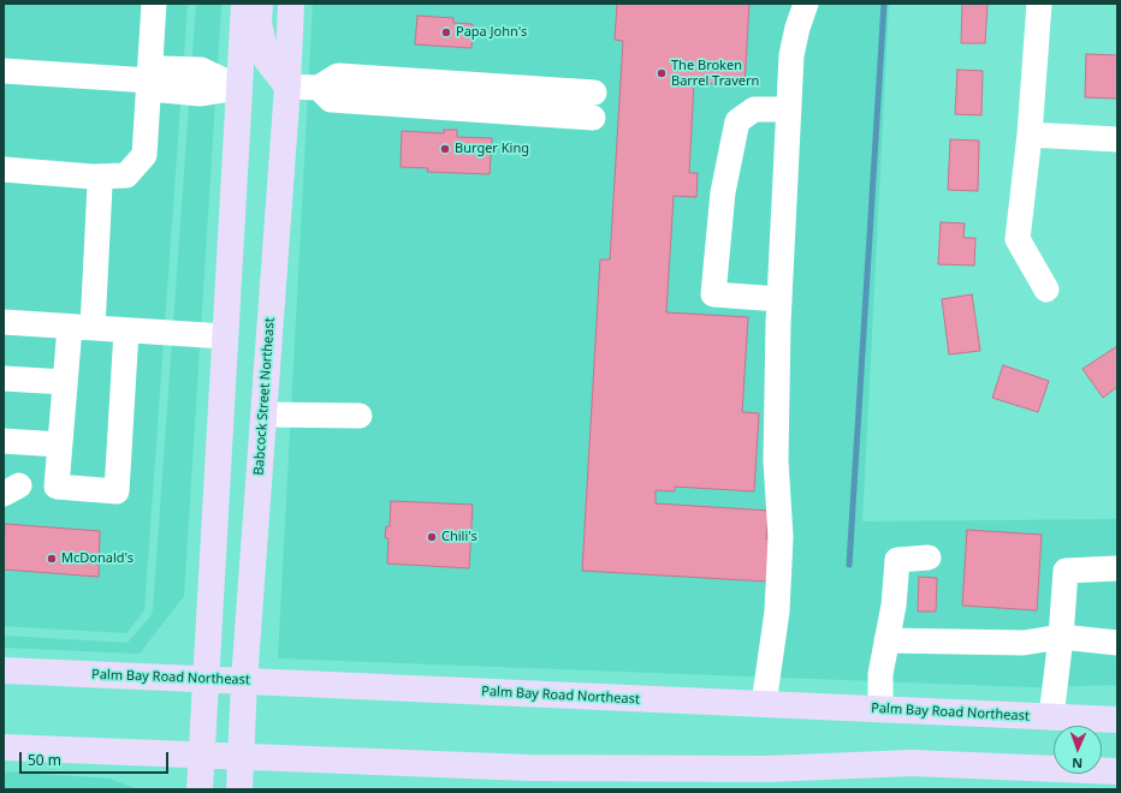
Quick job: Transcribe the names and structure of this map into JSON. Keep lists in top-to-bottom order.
{
  "streets": {
    "main road": ["Babcock Street Northeast", "Palm Bay Road Northeast"]
  },
  "crossings": [
    ["Babcock Street Northeast", "Palm Bay Road Northeast"]
  ],
  "places": [
    "Papa John's",
    "The Broken Barrel Travern",
    "Burger King",
    "Chili's",
    "McDonald's"
  ],
  "scale_bar": "50 m",
  "north": "bottom"
}
